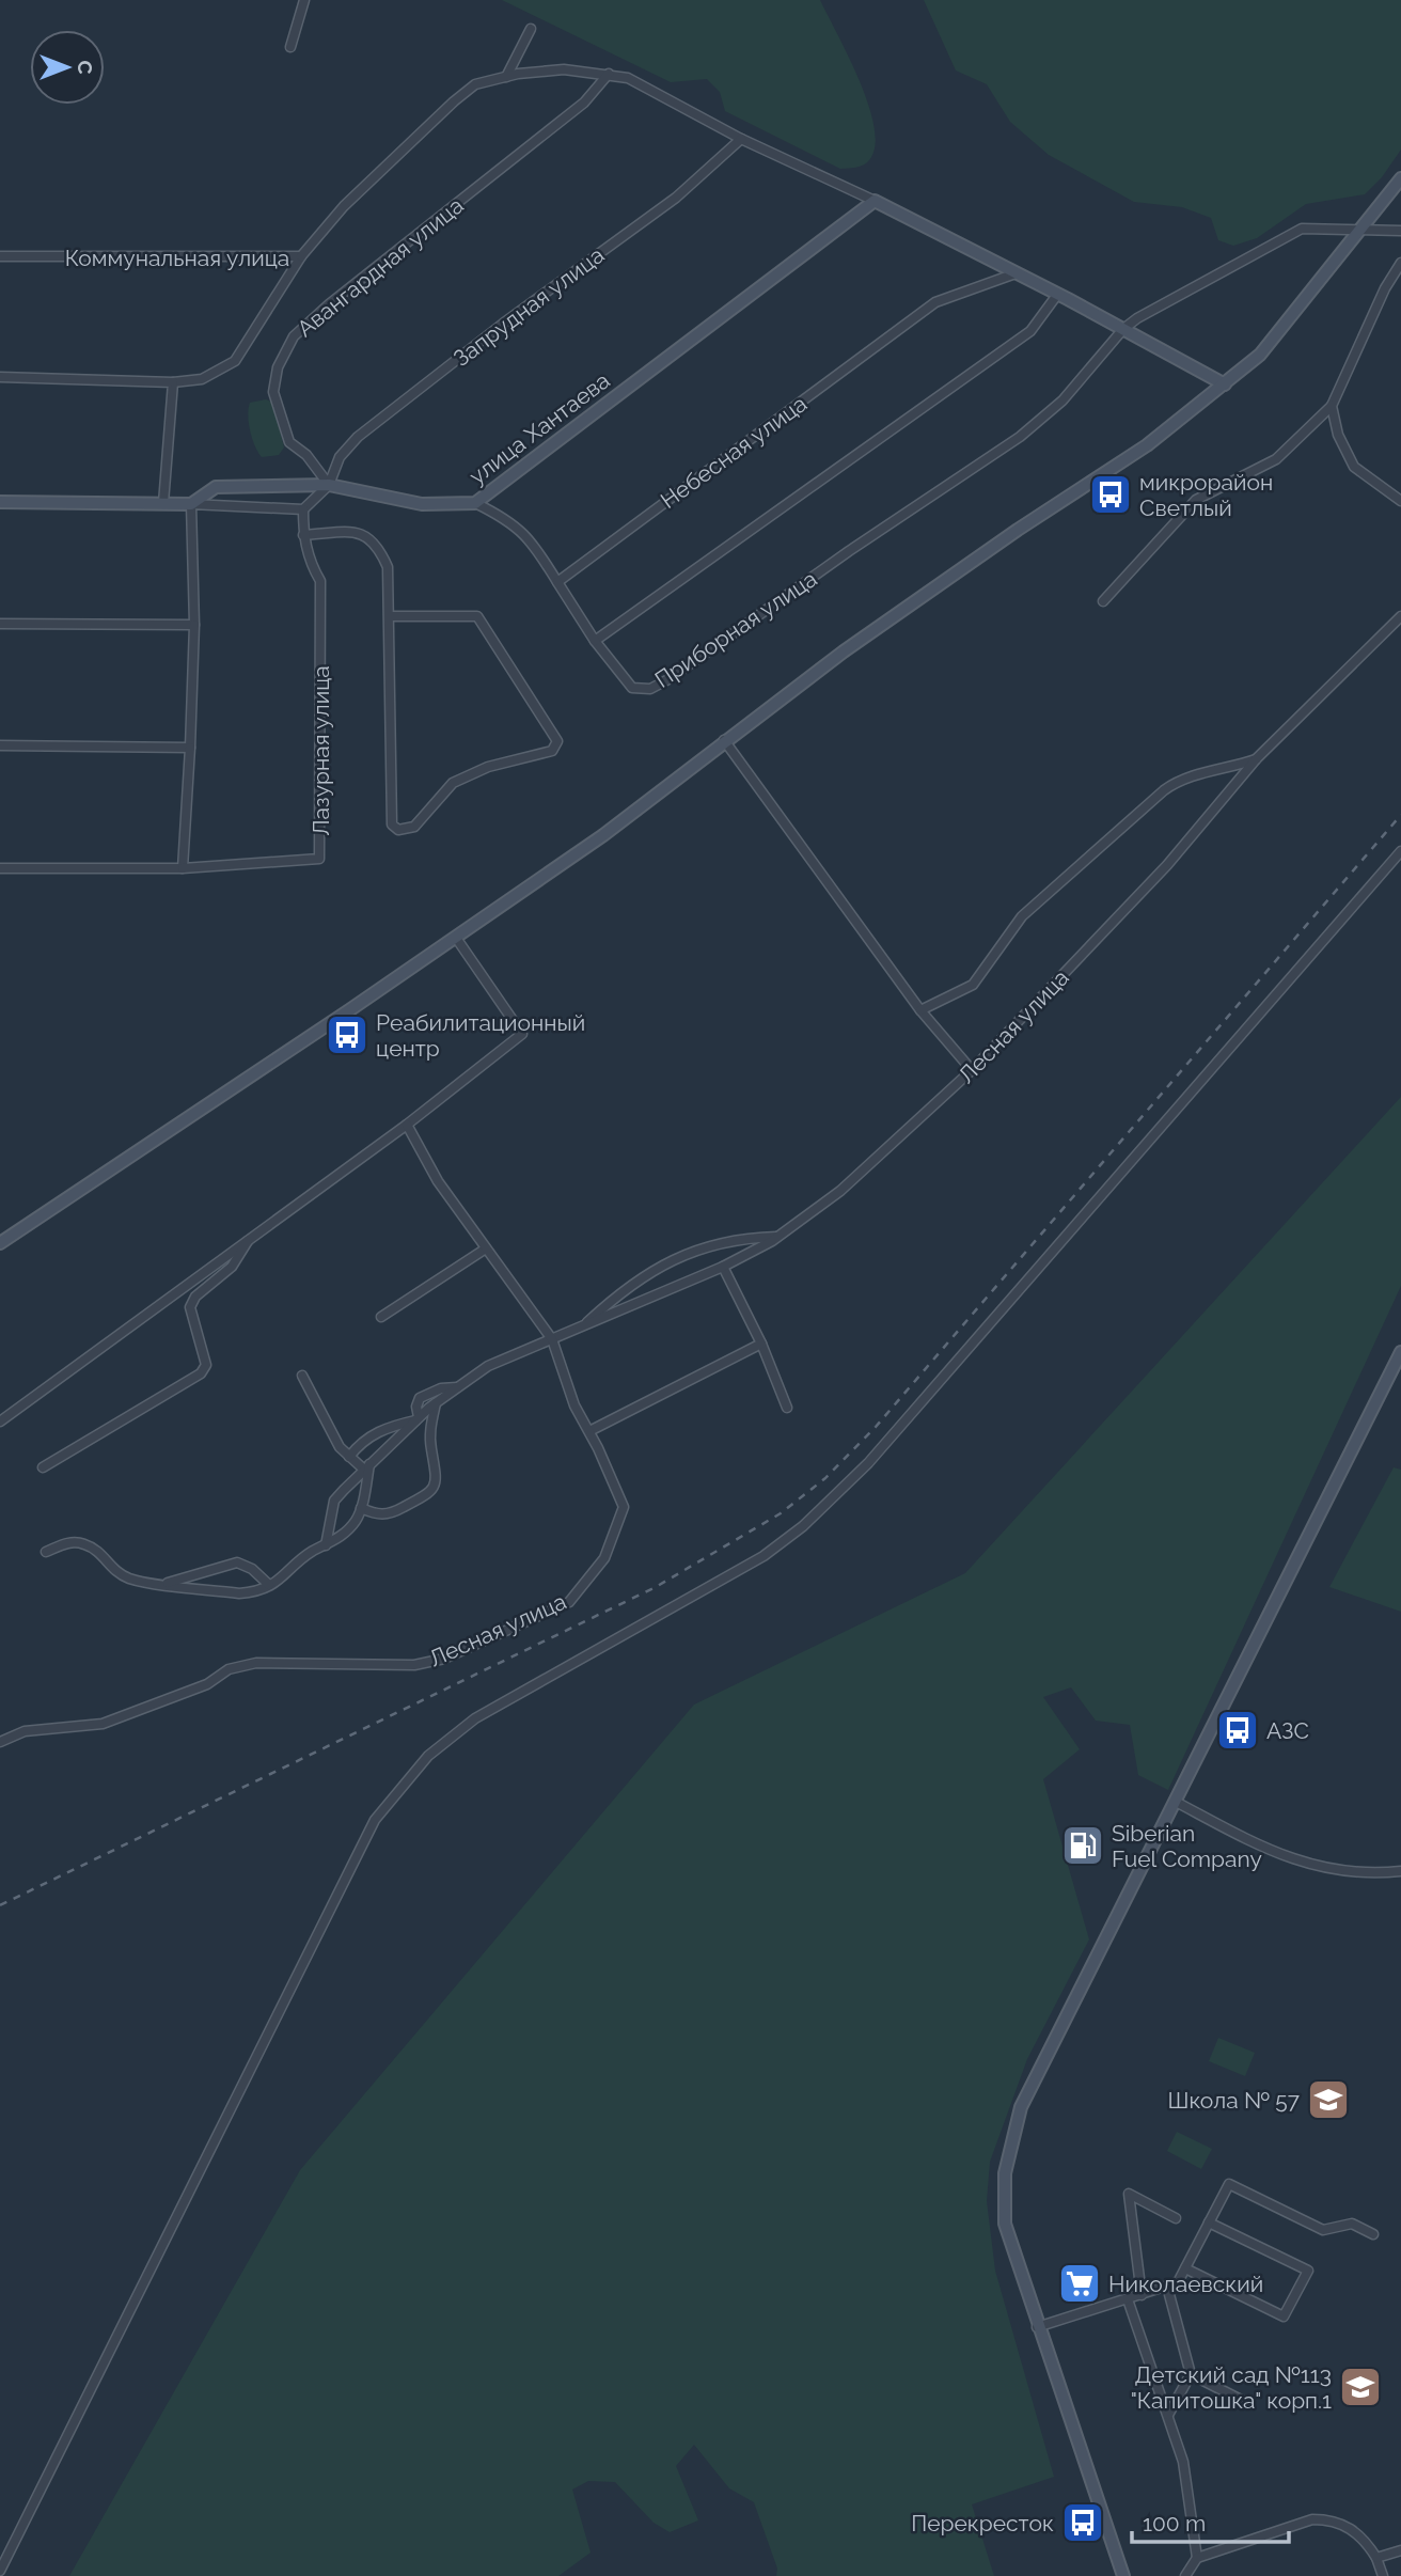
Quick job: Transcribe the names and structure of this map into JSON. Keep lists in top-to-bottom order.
{
  "streets": {
    "street": [
      "Коммунальная улица",
      "Авангардная улица",
      "Запрудная улица",
      "улица Хантаева",
      "Небесная улица",
      "Приборная улица",
      "Лазурная улица",
      "Лесная улица"
    ]
  },
  "crossings": [
    ["Авангардная улица", "Запрудная улица"],
    ["Авангардная улица", "улица Хантаева"],
    ["Запрудная улица", "улица Хантаева"]
  ],
  "places": {
    "bus stop": [
      "микрорайон Светлый",
      "Реабилитационный центр",
      "АЗС",
      "Перекресток"
    ],
    "fuel station": ["Siberian Fuel Company"],
    "school or university": ["Школа № 57", "Детский сад №113 \"Капитошка\" корп.1"],
    "supermarket": ["Николаевский"]
  },
  "scale_bar": "100 m",
  "north": "right"
}
